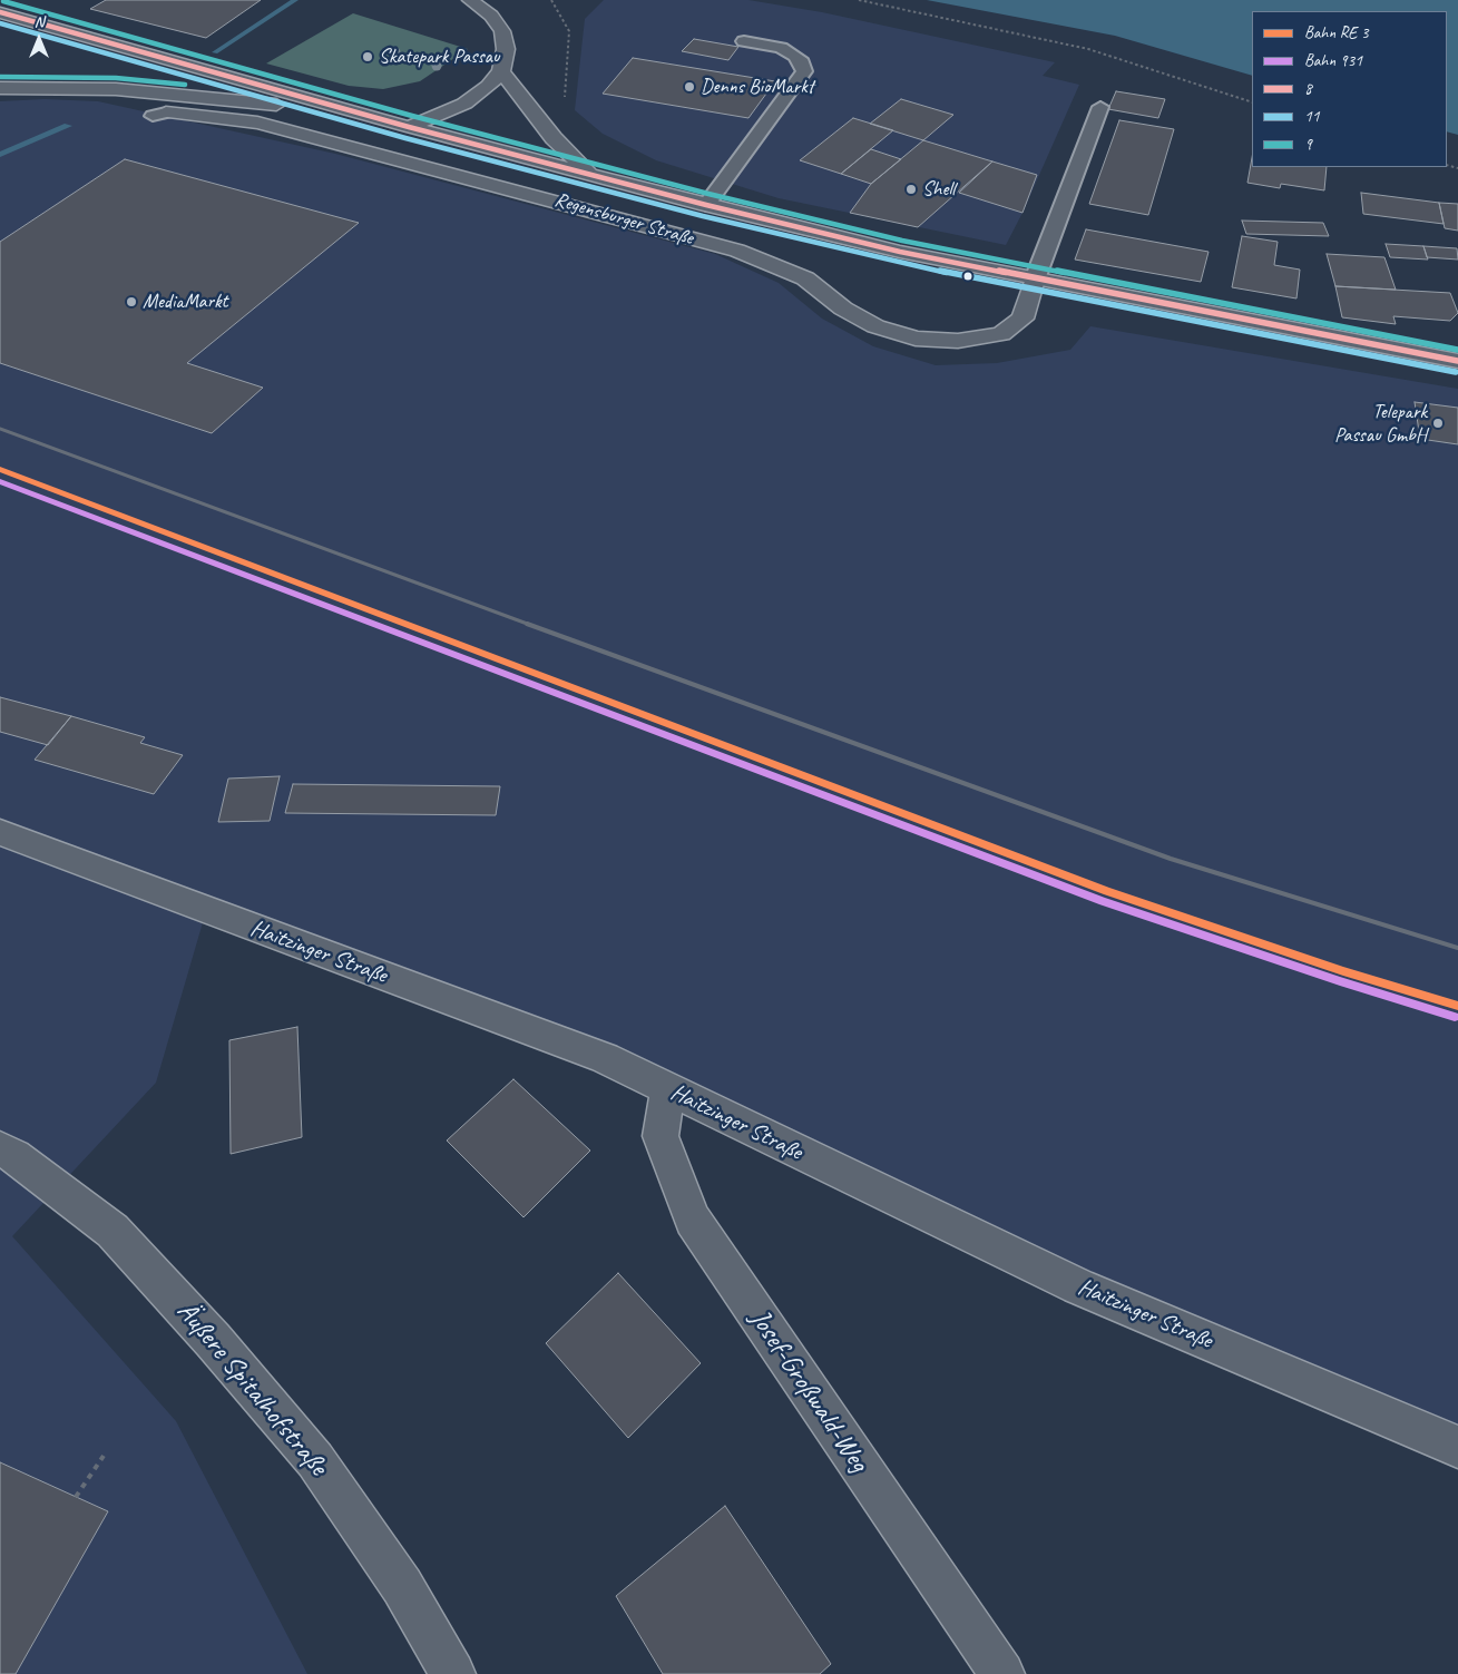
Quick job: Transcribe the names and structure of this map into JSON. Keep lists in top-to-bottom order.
{
  "streets": {
    "main road": [
      "Regensburger Straße",
      "Haitzinger Straße",
      "Äußere Spitalhofstraße",
      "Josef-Großwald-Weg"
    ]
  },
  "crossings": [
    ["Haitzinger Straße", "Josef-Großwald-Weg"]
  ],
  "places": [
    "Skatepark Passau",
    "Denns BioMarkt",
    "Shell",
    "MediaMarkt",
    "Telepark Passau GmbH"
  ],
  "lines": [
    "transit line 9",
    "transit line 8",
    "transit line 11",
    "rail line 931"
  ],
  "legend": [
    "Bahn RE 3",
    "Bahn 931",
    "8",
    "11",
    "9"
  ],
  "north": "top"
}
